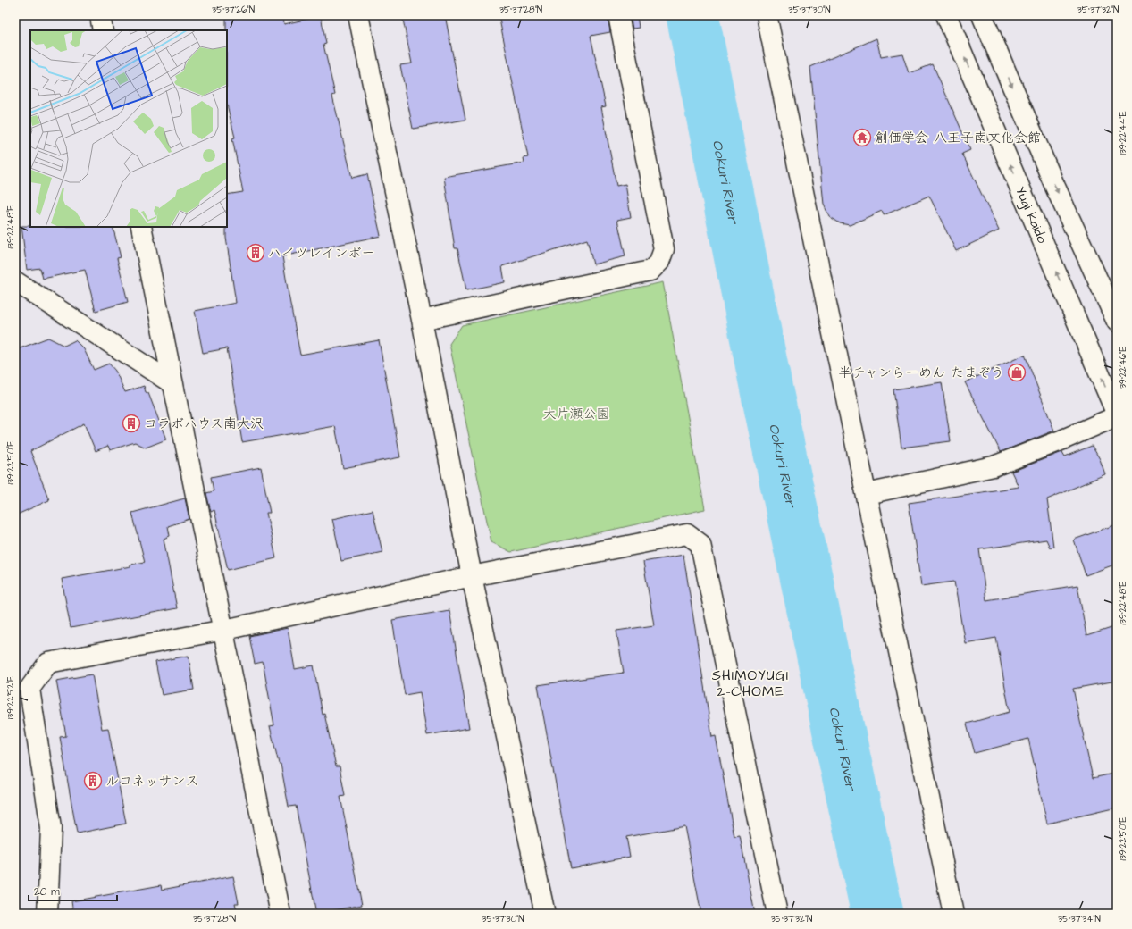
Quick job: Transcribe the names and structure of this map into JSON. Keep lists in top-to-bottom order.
{
  "streets": {
    "street": ["Yugi kaido"]
  },
  "districts": ["SHIMOYUGI 2-CHOME"],
  "water": ["Ookuri River"],
  "parks": ["大片瀬公園"],
  "places": {
    "temple": ["創価学会 八王子南文化会館"],
    "building": ["ハイツレインボー", "コラボハウス南大沢", "ルコネッサンス"],
    "shop": ["半チャンらーめん たまぞう"]
  },
  "scale_bar": "20 m",
  "coordinates": [
    "35°37'26\"N",
    "35°37'28\"N",
    "35°37'30\"N",
    "35°37'32\"N",
    "139°22'44\"E",
    "139°22'48\"E",
    "139°22'46\"E",
    "139°22'50\"E",
    "139°22'52\"E",
    "35°37'34\"N"
  ]
}
